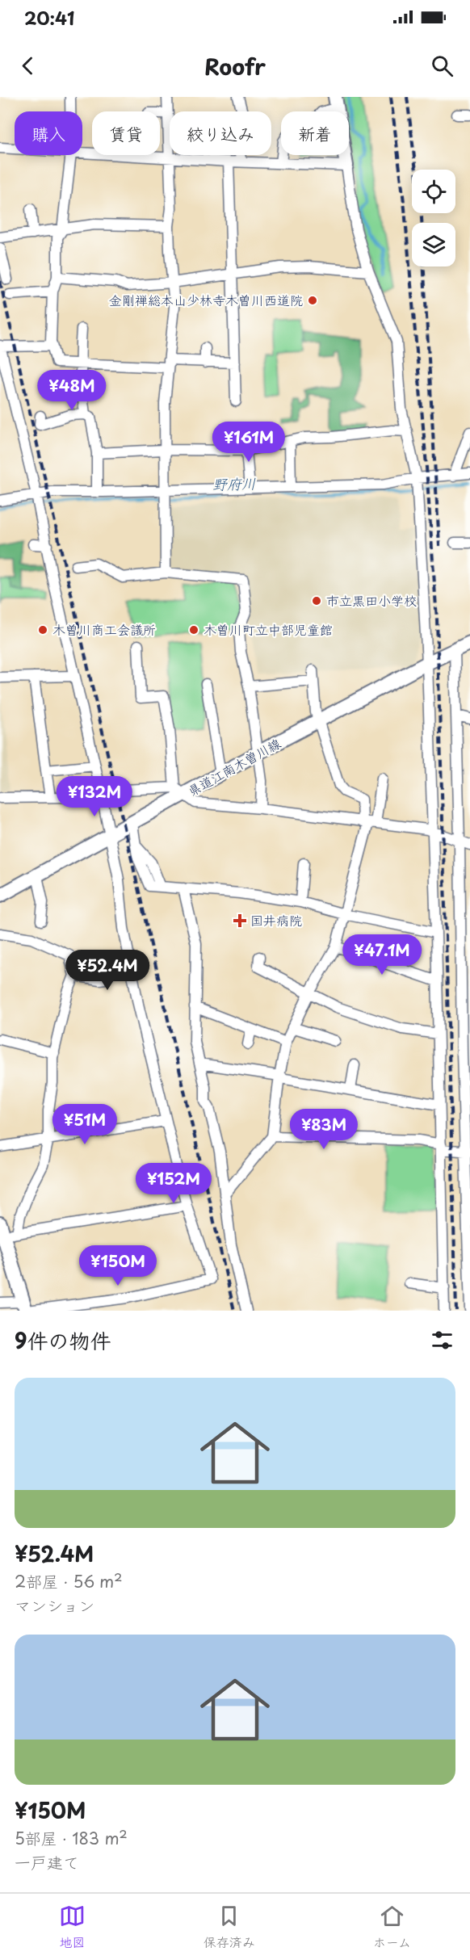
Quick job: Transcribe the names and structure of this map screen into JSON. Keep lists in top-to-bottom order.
{
  "streets": {
    "main road": ["県道江南木曽川線"]
  },
  "water": ["野府川"],
  "places": {
    "other": [
      "金剛禅総本山少林寺木曽川西道院",
      "市立黒田小学校",
      "木曽川商工会議所",
      "木曽川町立中部児童館"
    ],
    "health": ["国井病院"]
  },
  "page": {
    "status": "20:41",
    "header": "Roofr",
    "chip": [
      "購入",
      "賃貸",
      "絞り込み",
      "新着"
    ],
    "price": [
      "¥48M",
      "¥161M",
      "¥132M",
      "¥47.1M",
      "¥52.4M",
      "¥51M",
      "¥83M",
      "¥152M",
      "¥150M"
    ],
    "heading": "9件の物件",
    "list": [
      {
        "name": "¥52.4M",
        "note": "2部屋 · 56 m² · マンション"
      },
      {
        "name": "¥150M",
        "note": "5部屋 · 183 m² · 一戸建て"
      }
    ],
    "tabs": ["地図", "保存済み", "ホーム"]
  }
}
